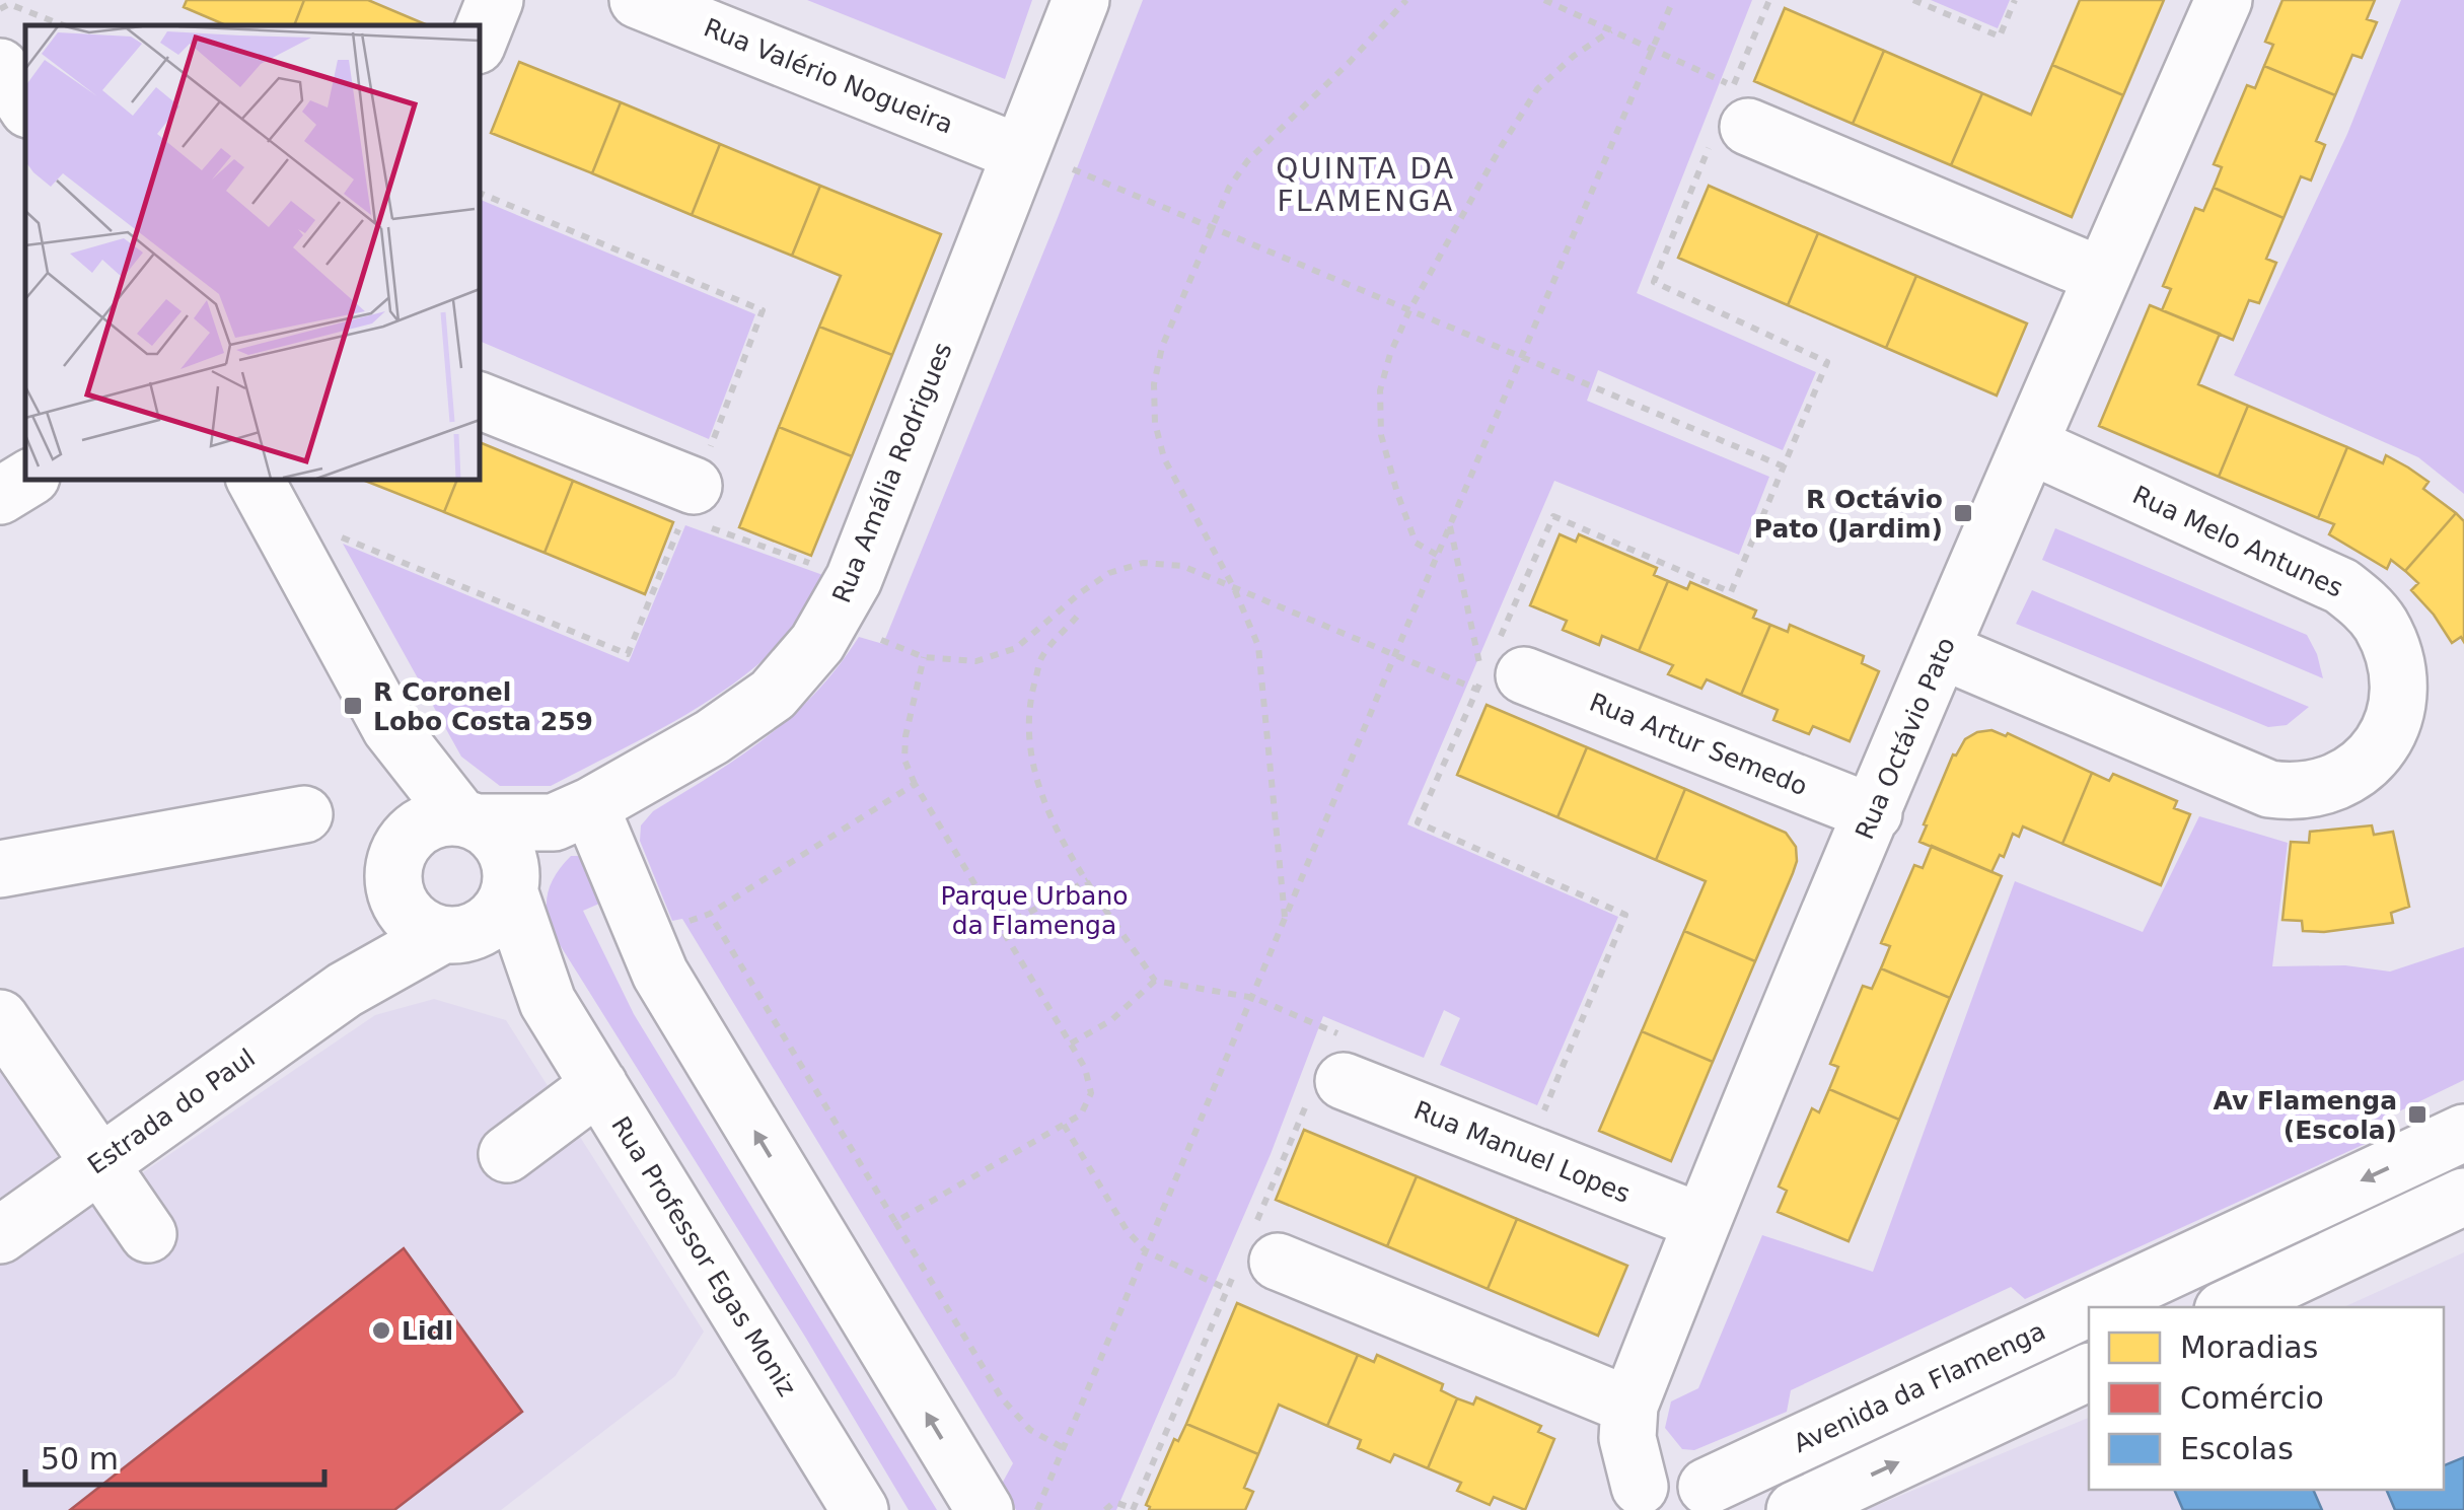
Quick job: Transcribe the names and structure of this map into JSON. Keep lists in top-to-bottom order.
{
  "streets": {
    "street": [
      "Rua Valério Nogueira",
      "Rua Amália Rodrigues",
      "Rua Melo Antunes",
      "Rua Octávio Pato",
      "Rua Artur Semedo",
      "Estrada do Paul",
      "Rua Manuel Lopes",
      "Rua Professor Egas Moniz",
      "Avenida da Flamenga"
    ]
  },
  "crossings": [
    ["Rua Valério Nogueira", "Rua Amália Rodrigues"],
    ["Rua Amália Rodrigues", "Estrada do Paul"],
    ["Rua Amália Rodrigues", "Rua Professor Egas Moniz"],
    ["Rua Melo Antunes", "Rua Octávio Pato"],
    ["Rua Octávio Pato", "Rua Artur Semedo"],
    ["Rua Octávio Pato", "Rua Manuel Lopes"],
    ["Estrada do Paul", "Rua Professor Egas Moniz"]
  ],
  "districts": ["QUINTA DA FLAMENGA"],
  "parks": ["Parque Urbano da Flamenga"],
  "places": {
    "transit": ["R Octávio Pato (Jardim)", "R Coronel Lobo Costa 259", "Av Flamenga (Escola)"],
    "other": ["Lidl"]
  },
  "legend": ["Moradias", "Comércio", "Escolas"],
  "scale_bar": "50 m"
}
